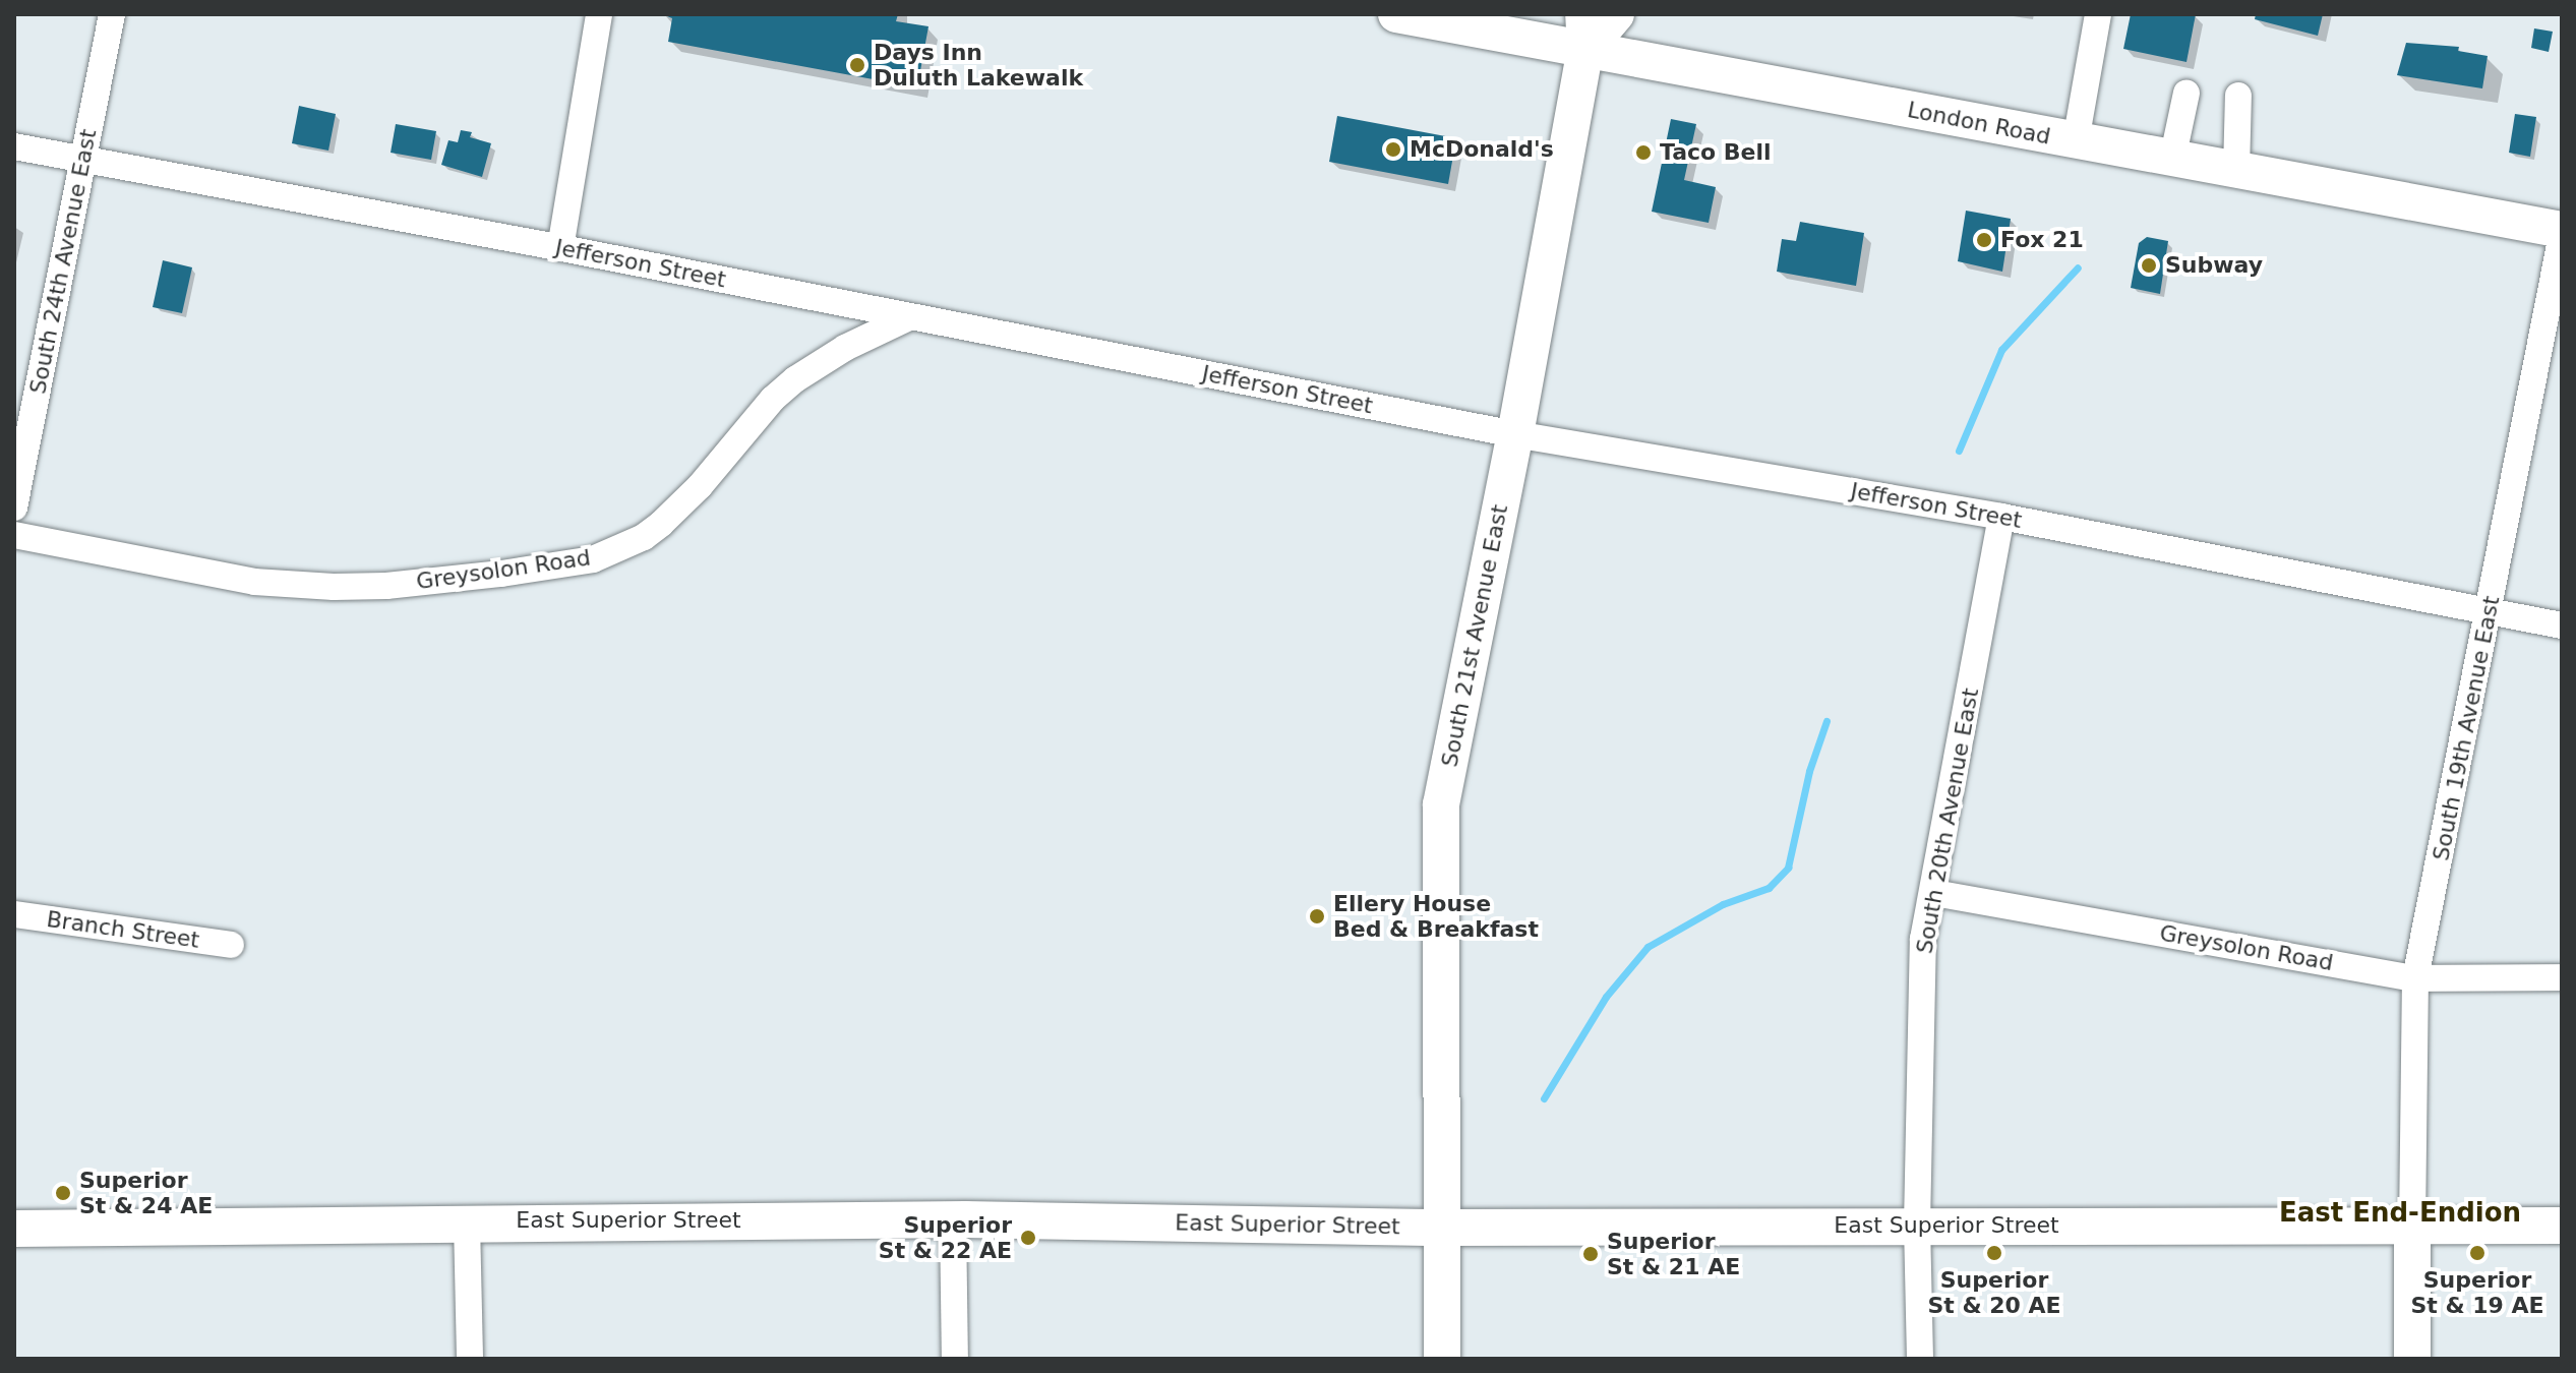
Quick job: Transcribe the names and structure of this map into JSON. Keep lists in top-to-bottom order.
{
  "streets": {
    "street": [
      "London Road",
      "South 24th Avenue East",
      "Jefferson Street",
      "Greysolon Road",
      "South 21st Avenue East",
      "South 19th Avenue East",
      "South 20th Avenue East",
      "Branch Street",
      "East Superior Street"
    ]
  },
  "crossings": [
    ["London Road", "South 21st Avenue East"],
    ["London Road", "South 19th Avenue East"],
    ["South 24th Avenue East", "Jefferson Street"],
    ["Jefferson Street", "Greysolon Road"],
    ["Jefferson Street", "South 21st Avenue East"],
    ["Jefferson Street", "South 19th Avenue East"],
    ["Jefferson Street", "South 20th Avenue East"],
    ["Greysolon Road", "South 19th Avenue East"],
    ["Greysolon Road", "South 20th Avenue East"],
    ["South 21st Avenue East", "East Superior Street"],
    ["South 19th Avenue East", "East Superior Street"],
    ["South 20th Avenue East", "East Superior Street"]
  ],
  "districts": ["East End-Endion"],
  "places": [
    "Days Inn Duluth Lakewalk",
    "McDonald's",
    "Taco Bell",
    "Fox 21",
    "Subway",
    "Ellery House Bed & Breakfast",
    "Superior St & 24 AE",
    "Superior St & 22 AE",
    "Superior St & 20 AE",
    "Superior St & 19 AE",
    "Superior St & 21 AE"
  ]
}
